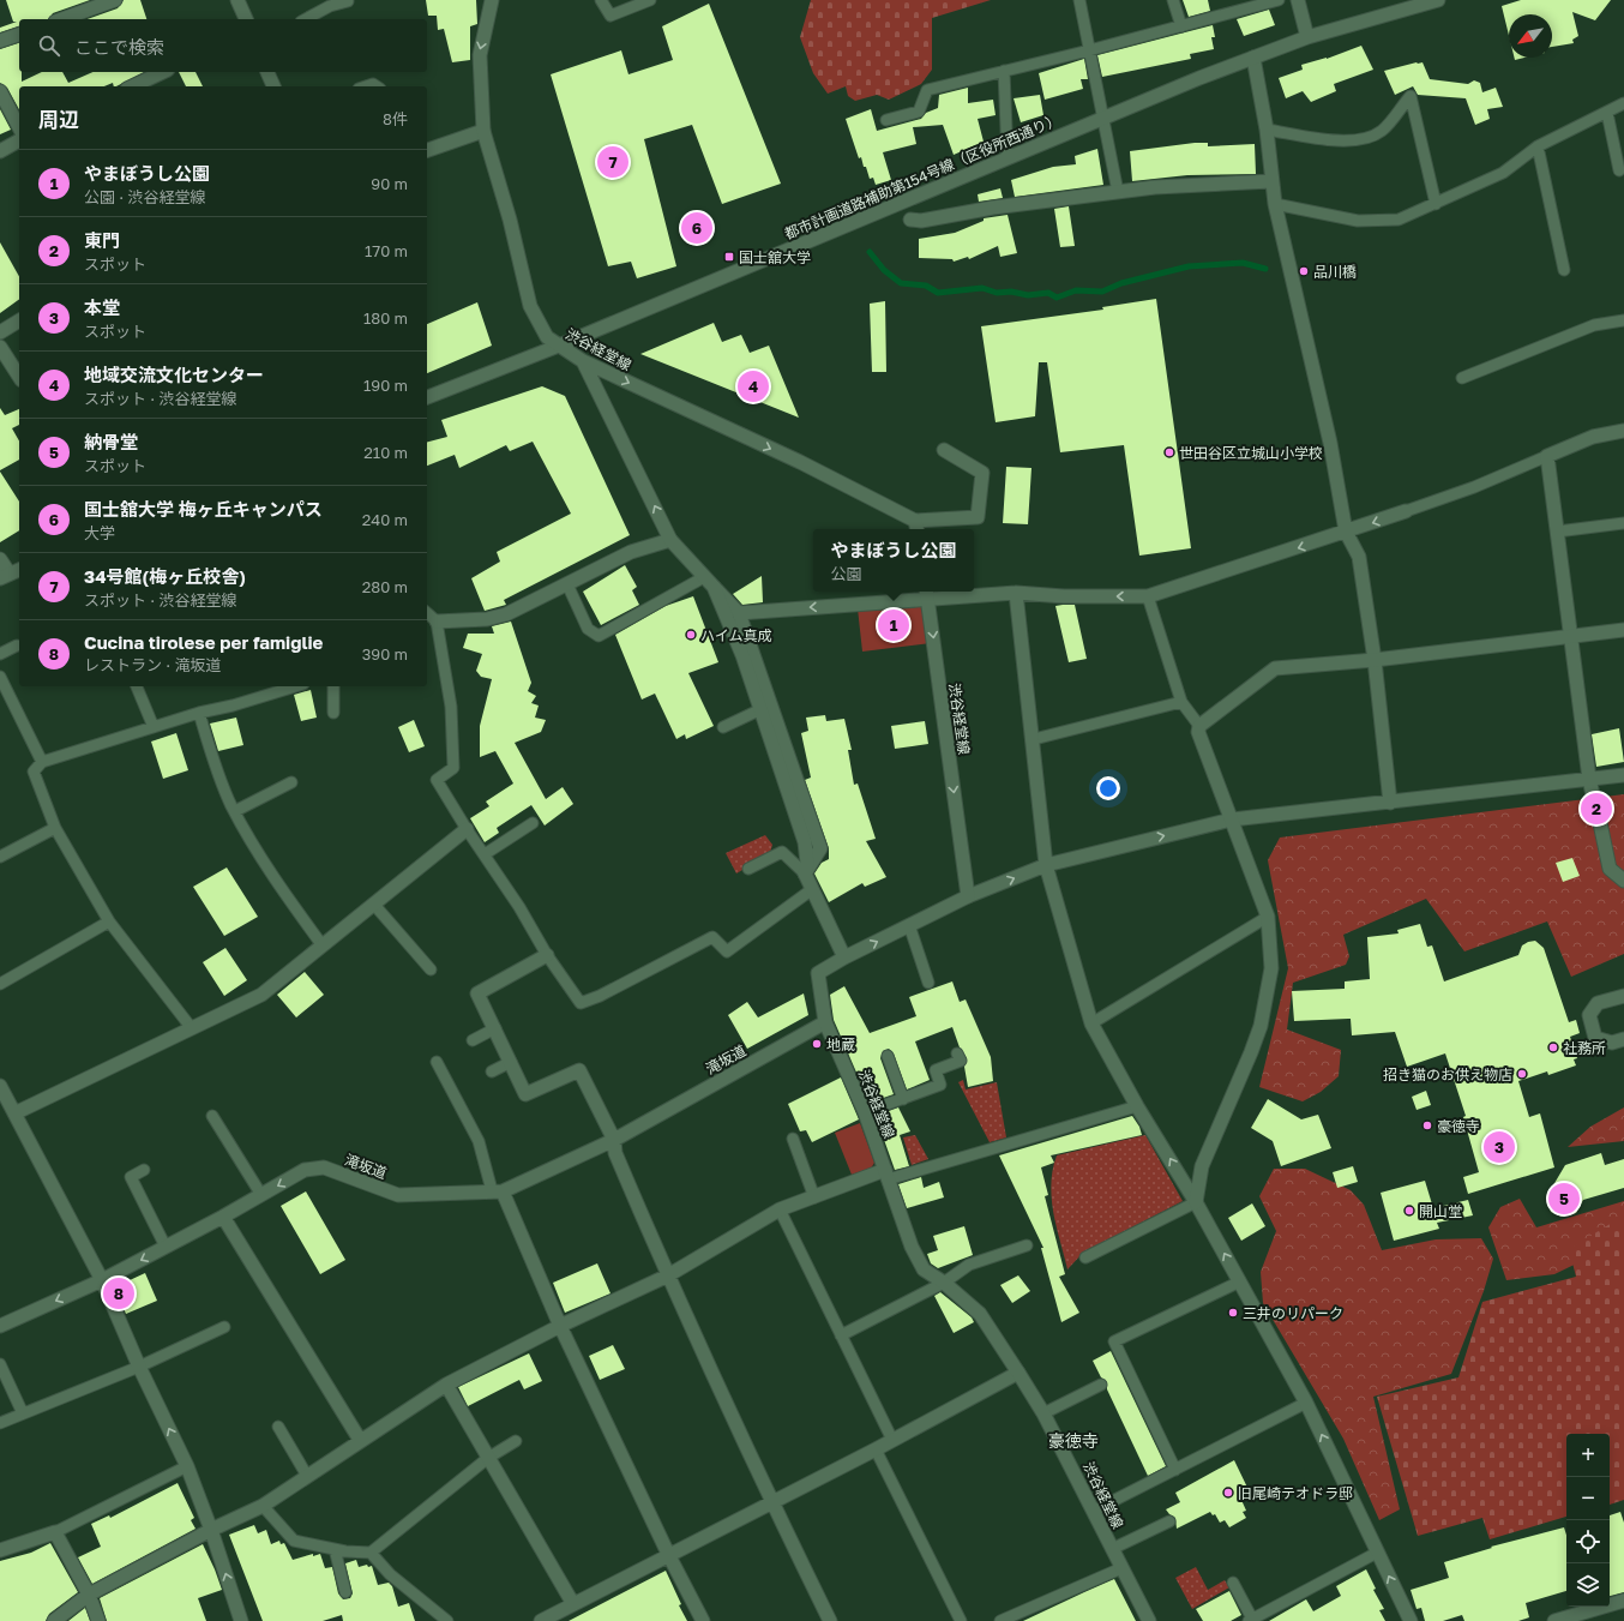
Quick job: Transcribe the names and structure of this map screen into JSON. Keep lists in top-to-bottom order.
{
  "streets": {
    "street": ["都市計画道路補助第154号線（区役所西通り）", "渋谷経堂線", "滝坂道"]
  },
  "crossings": [
    ["都市計画道路補助第154号線（区役所西通り）", "渋谷経堂線"],
    ["渋谷経堂線", "滝坂道"]
  ],
  "one_way": ["渋谷経堂線", "滝坂道"],
  "districts": ["豪徳寺"],
  "places": {
    "transit": ["国士舘大学"],
    "other": [
      "品川橋",
      "世田谷区立城山小学校",
      "ハイム真成",
      "地蔵",
      "社務所",
      "招き猫のお供え物店",
      "豪徳寺",
      "開山堂",
      "三井のリパーク",
      "旧尾崎テオドラ邸"
    ]
  },
  "north": "bottom left",
  "page": {
    "search": "ここで検索",
    "heading": ["周辺", "8件"],
    "pins": [
      "7",
      "6",
      "4",
      "1",
      "2",
      "3",
      "5",
      "8"
    ],
    "list": [
      {
        "mark": "1",
        "name": "やまぼうし公園",
        "note": "公園 · 渋谷経堂線",
        "value": "90 m"
      },
      {
        "mark": "2",
        "name": "東門",
        "note": "スポット",
        "value": "170 m"
      },
      {
        "mark": "3",
        "name": "本堂",
        "note": "スポット",
        "value": "180 m"
      },
      {
        "mark": "4",
        "name": "地域交流文化センター",
        "note": "スポット · 渋谷経堂線",
        "value": "190 m"
      },
      {
        "mark": "5",
        "name": "納骨堂",
        "note": "スポット",
        "value": "210 m"
      },
      {
        "mark": "6",
        "name": "国士舘大学 梅ヶ丘キャンパス",
        "note": "大学",
        "value": "240 m"
      },
      {
        "mark": "7",
        "name": "34号館(梅ヶ丘校舎)",
        "note": "スポット · 渋谷経堂線",
        "value": "280 m"
      },
      {
        "mark": "8",
        "name": "Cucina tirolese per famiglie",
        "note": "レストラン · 滝坂道",
        "value": "390 m"
      }
    ],
    "popup": ["やまぼうし公園", "公園"],
    "map_buttons": ["+", "−"]
  }
}
